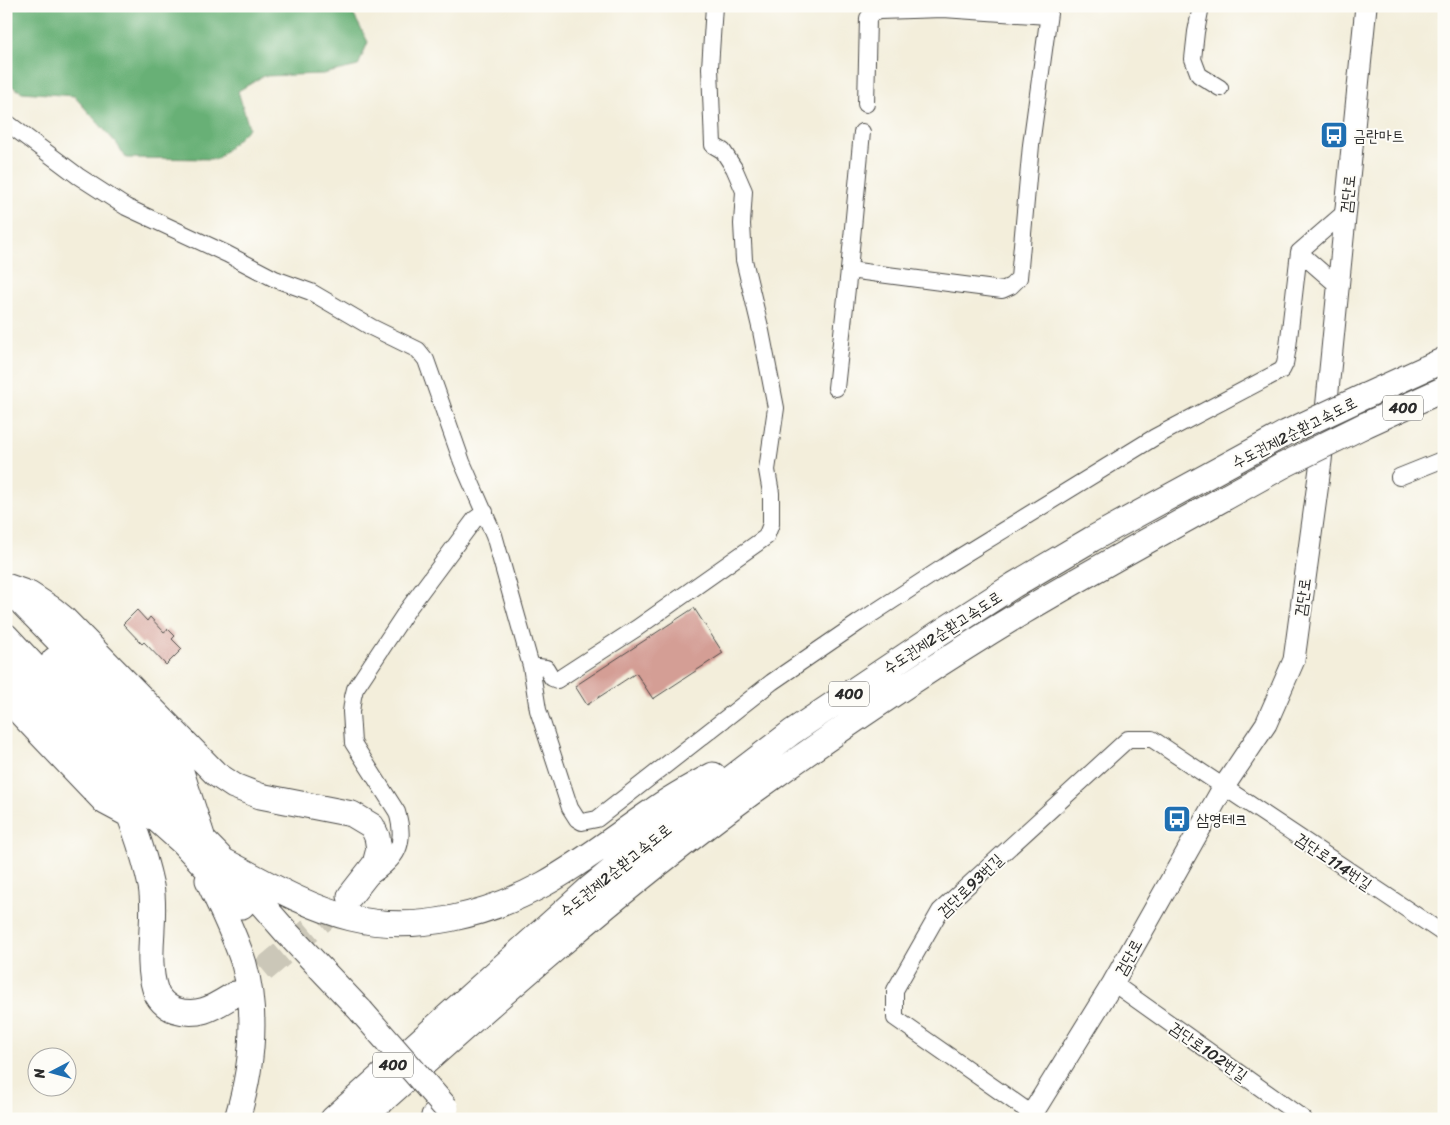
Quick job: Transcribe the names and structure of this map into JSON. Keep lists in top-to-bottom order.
{
  "streets": {
    "highway": ["400", "수도권제2순환고속도로"],
    "main road": ["검단로"],
    "lane": ["검단로114번길", "검단로93번길", "검단로102번길"]
  },
  "crossings": [
    ["검단로", "검단로114번길"],
    ["검단로", "검단로93번길"],
    ["검단로", "검단로102번길"],
    ["검단로114번길", "검단로93번길"]
  ],
  "places": {
    "bus stop": ["금란마트", "삼영테크"]
  },
  "north": "left"
}
